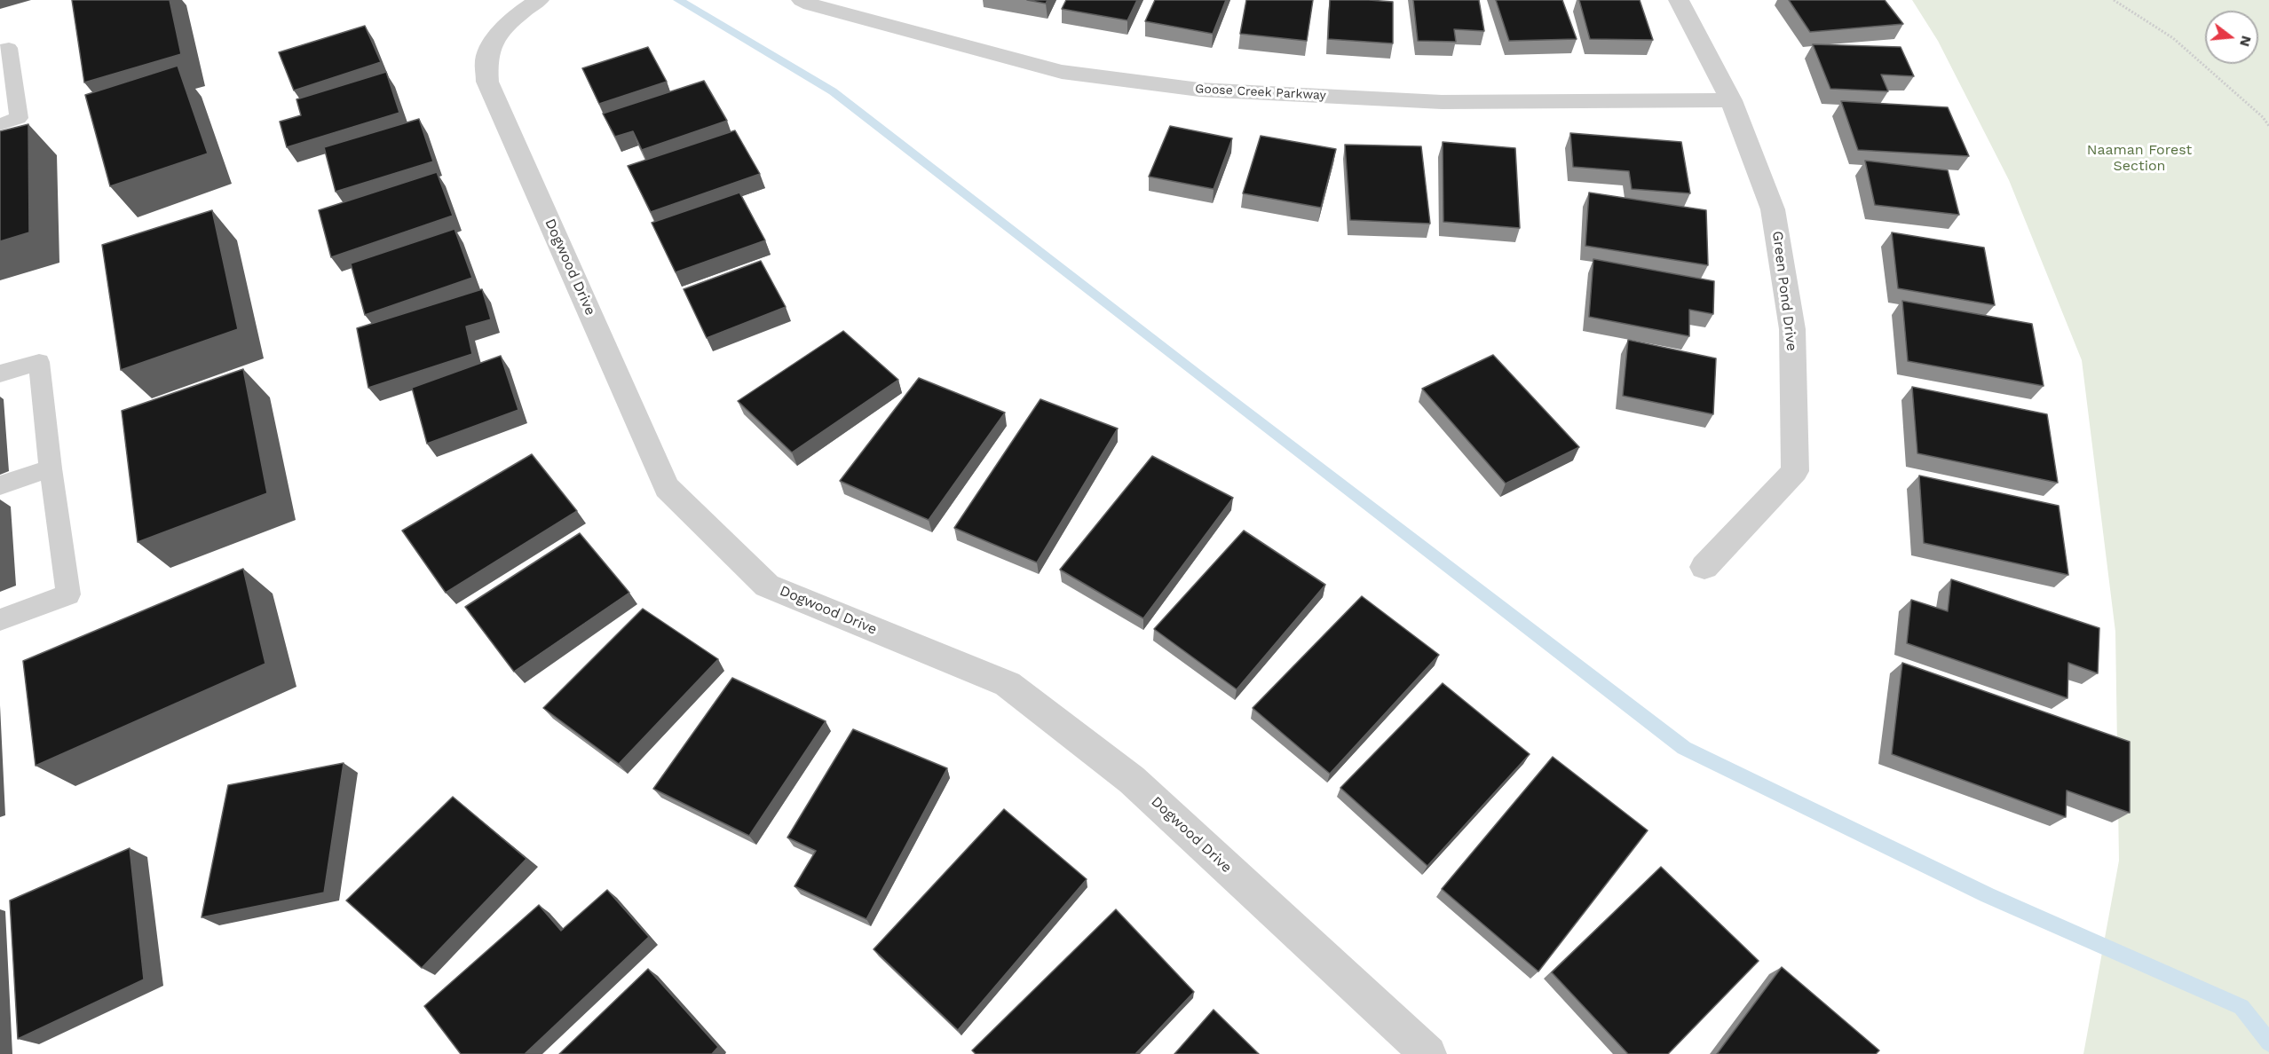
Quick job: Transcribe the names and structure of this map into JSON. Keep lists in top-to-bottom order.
{
  "streets": {
    "street": ["Goose Creek Parkway", "Dogwood Drive", "Green Pond Drive"]
  },
  "crossings": [
    ["Goose Creek Parkway", "Green Pond Drive"]
  ],
  "parks": ["Naaman Forest Section"],
  "north": "right"
}
